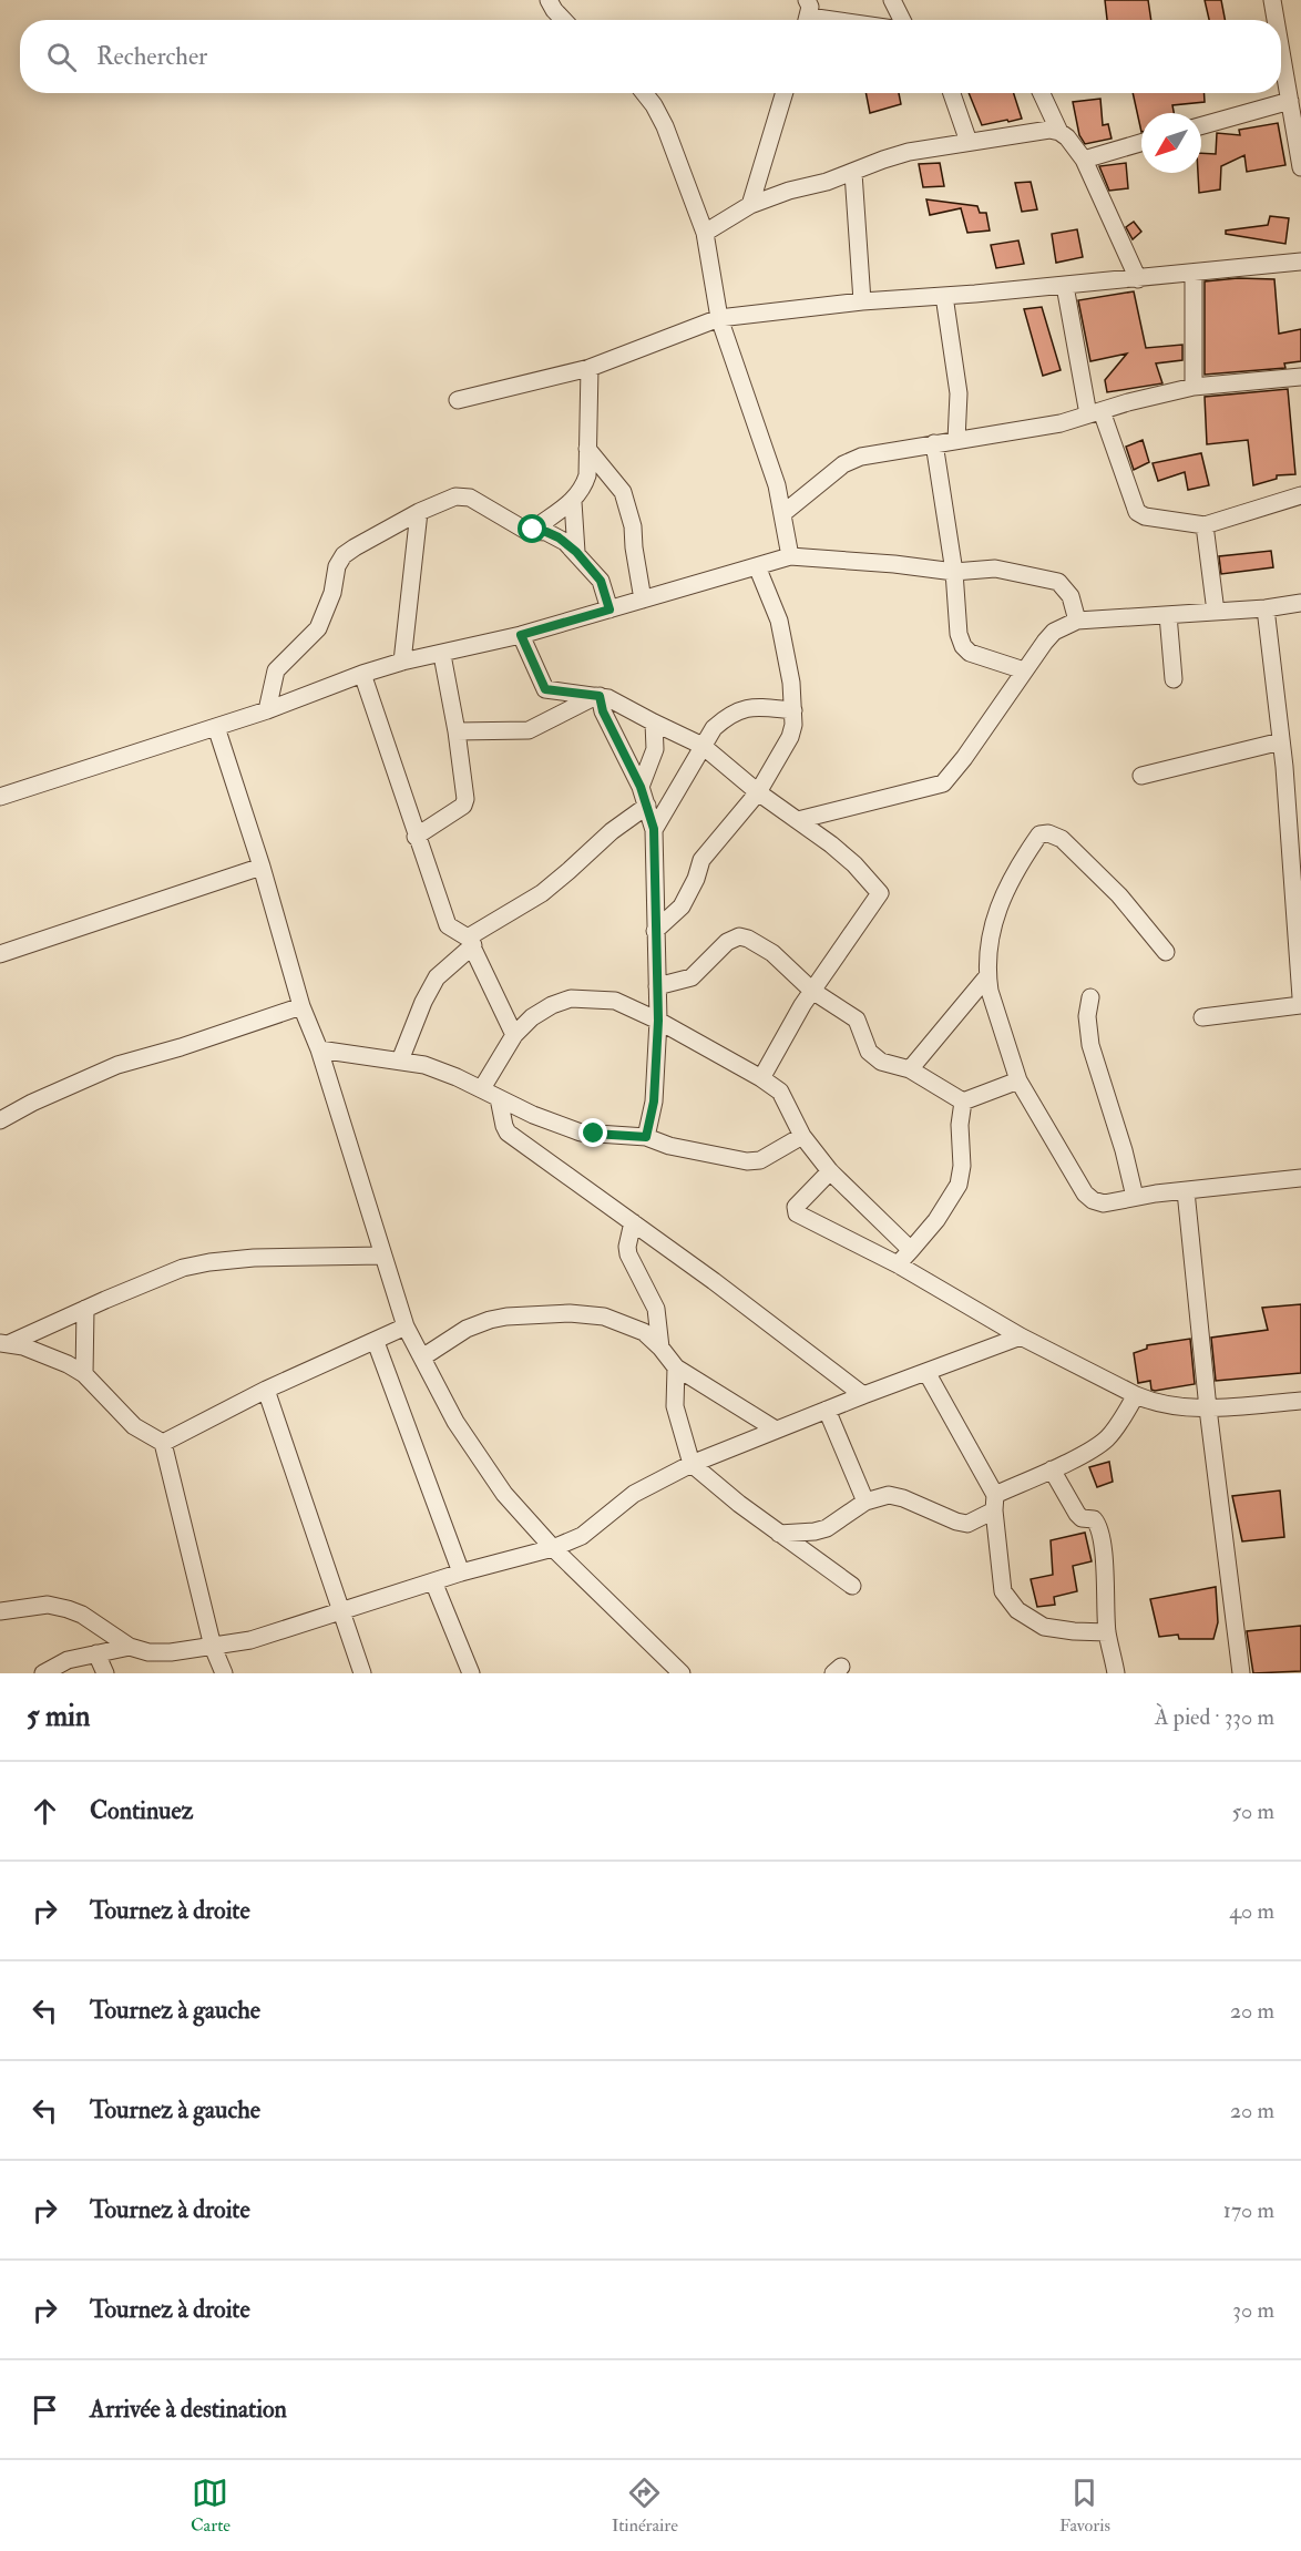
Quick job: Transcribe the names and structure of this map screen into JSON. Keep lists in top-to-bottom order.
{
  "north": "bottom left",
  "page": {
    "search": "Rechercher",
    "heading": ["5 min", "À pied · 330 m"],
    "list": [
      ["Continuez", "50 m"],
      ["Tournez à droite", "40 m"],
      ["Tournez à gauche", "20 m"],
      ["Tournez à gauche", "20 m"],
      ["Tournez à droite", "170 m"],
      ["Tournez à droite", "30 m"],
      "Arrivée à destination"
    ],
    "nav": ["Carte", "Itinéraire", "Favoris"]
  }
}
